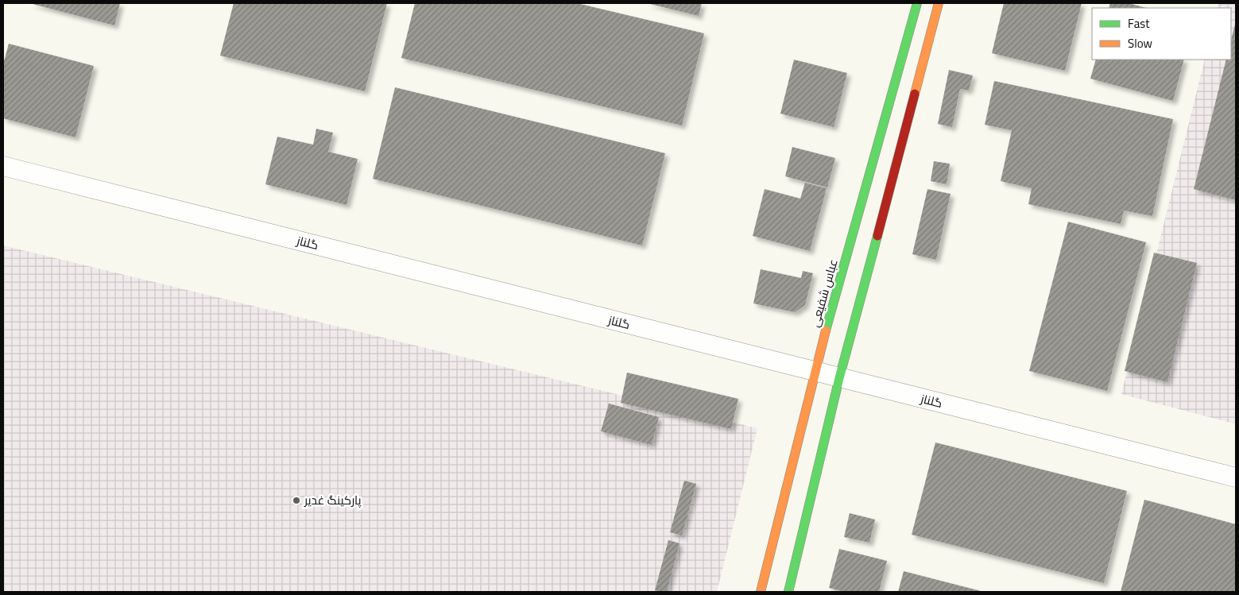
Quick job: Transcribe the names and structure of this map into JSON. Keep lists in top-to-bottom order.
{
  "streets": {
    "main road": ["عباس شفیعی"],
    "lane": ["گلناز"]
  },
  "crossings": [
    ["گلناز", "عباس شفیعی"]
  ],
  "places": ["پارکینگ غدیر"],
  "legend": ["Fast", "Slow"]
}
